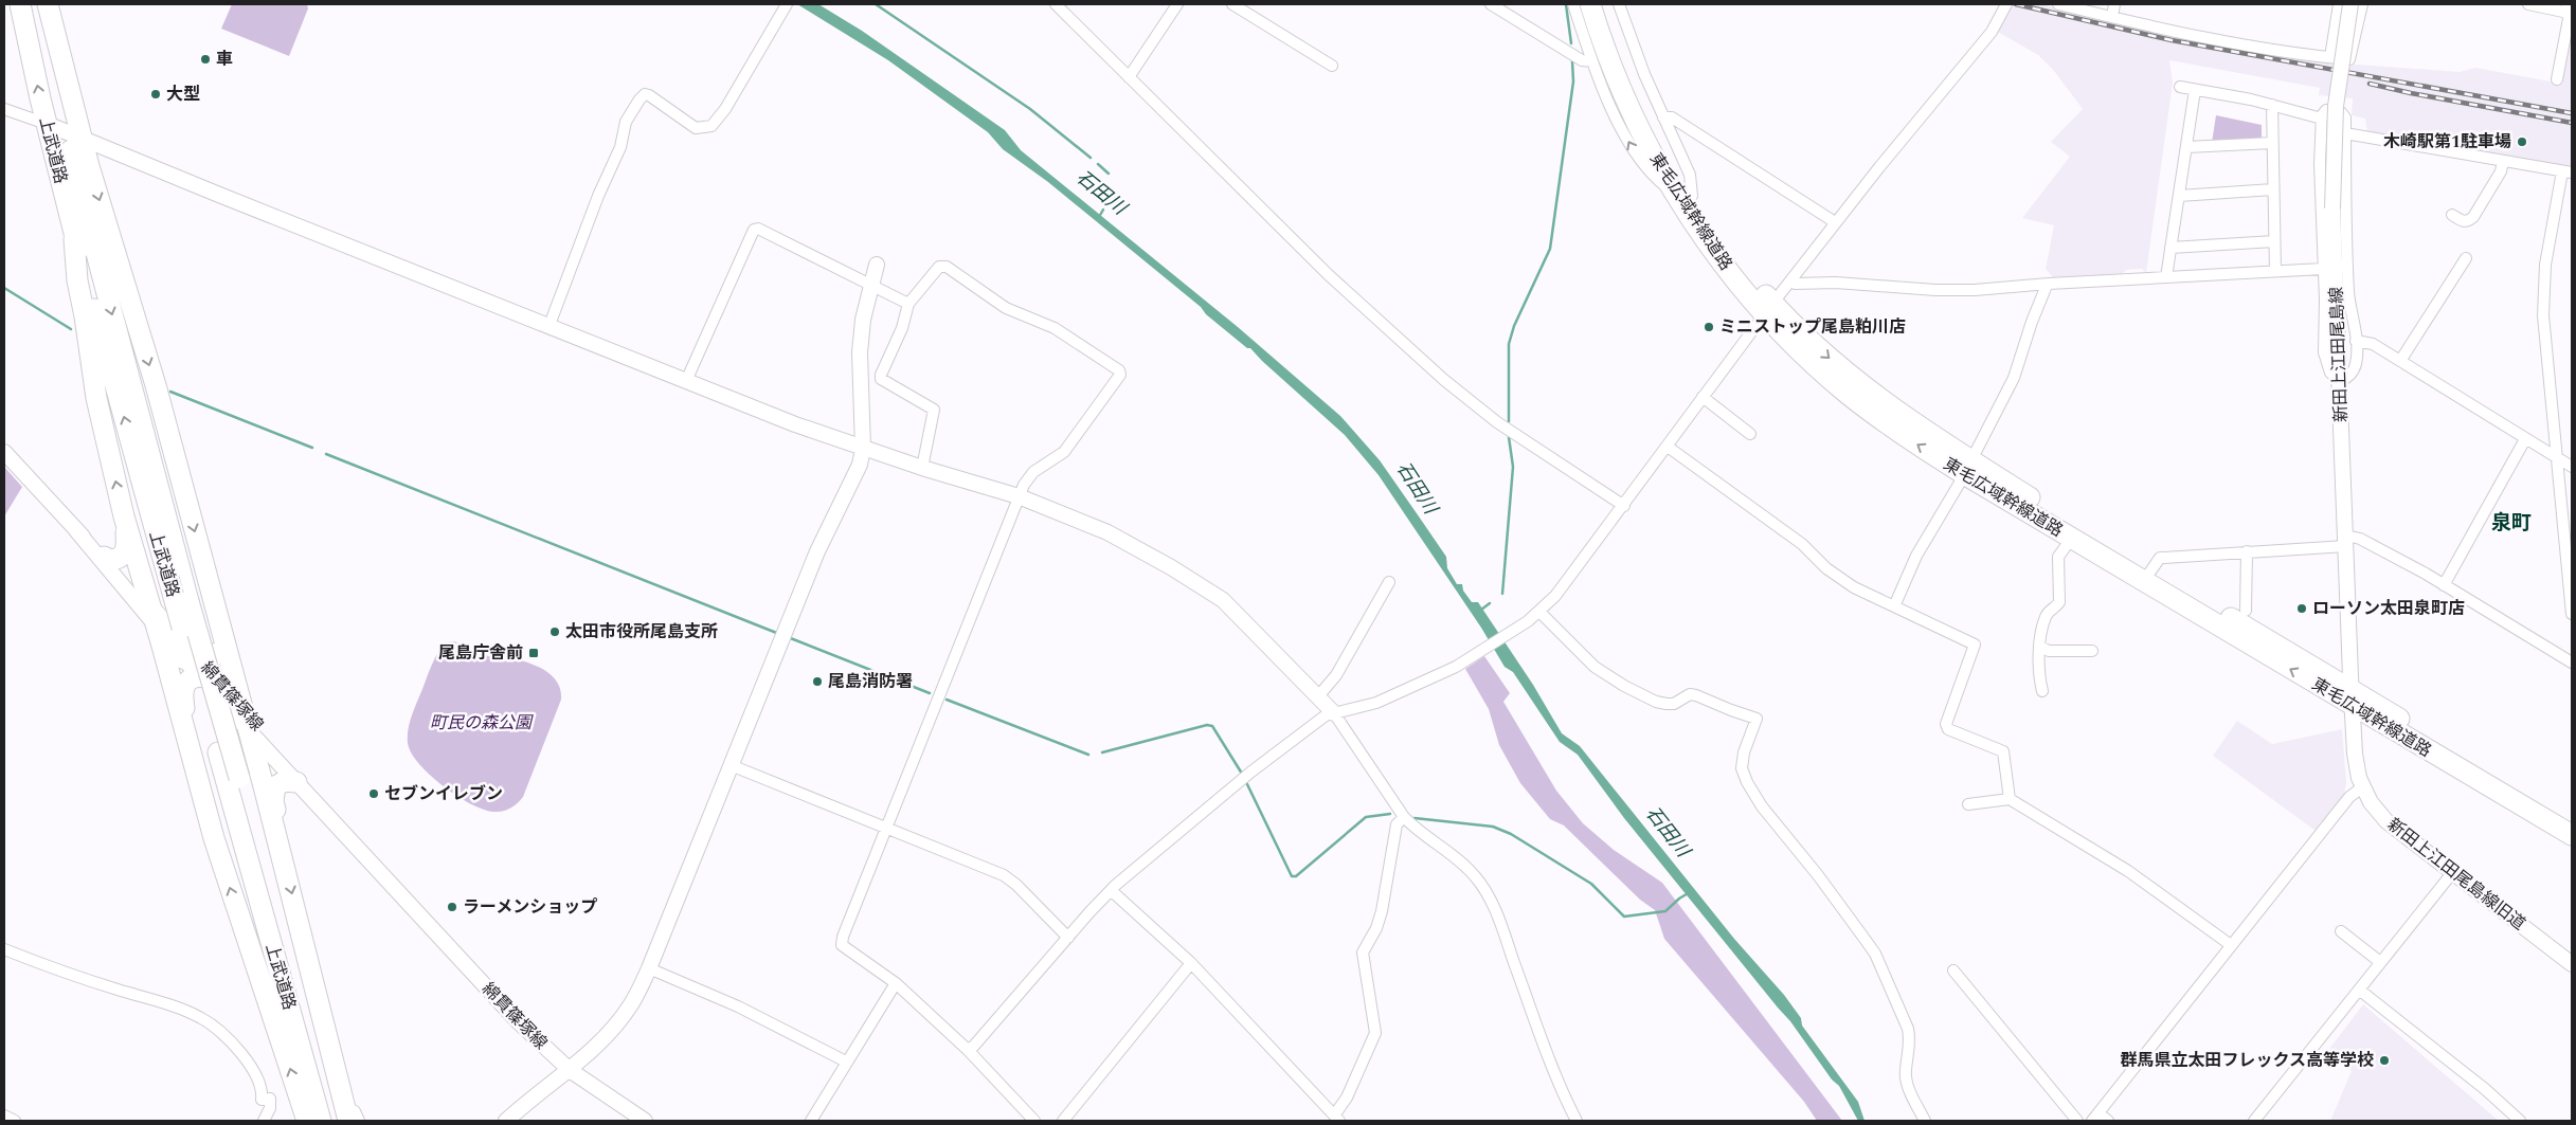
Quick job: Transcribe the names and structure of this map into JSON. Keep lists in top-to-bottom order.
{
  "streets": {
    "highway": ["上武道路", "東毛広域幹線道路"],
    "street": ["新田上江田尾島線", "綿貫篠塚線", "新田上江田尾島線旧道"]
  },
  "crossings": [
    ["東毛広域幹線道路", "新田上江田尾島線"],
    ["東毛広域幹線道路", "新田上江田尾島線旧道"],
    ["新田上江田尾島線", "新田上江田尾島線旧道"]
  ],
  "districts": ["泉町"],
  "water": ["石田川"],
  "parks": ["町民の森公園"],
  "places": {
    "other": [
      "車",
      "大型",
      "木崎駅第1駐車場",
      "ミニストップ尾島粕川店",
      "ローソン太田泉町店",
      "太田市役所尾島支所",
      "尾島消防署",
      "セブンイレブン",
      "ラーメンショップ",
      "群馬県立太田フレックス高等学校"
    ],
    "transit": ["尾島庁舎前"]
  }
}
